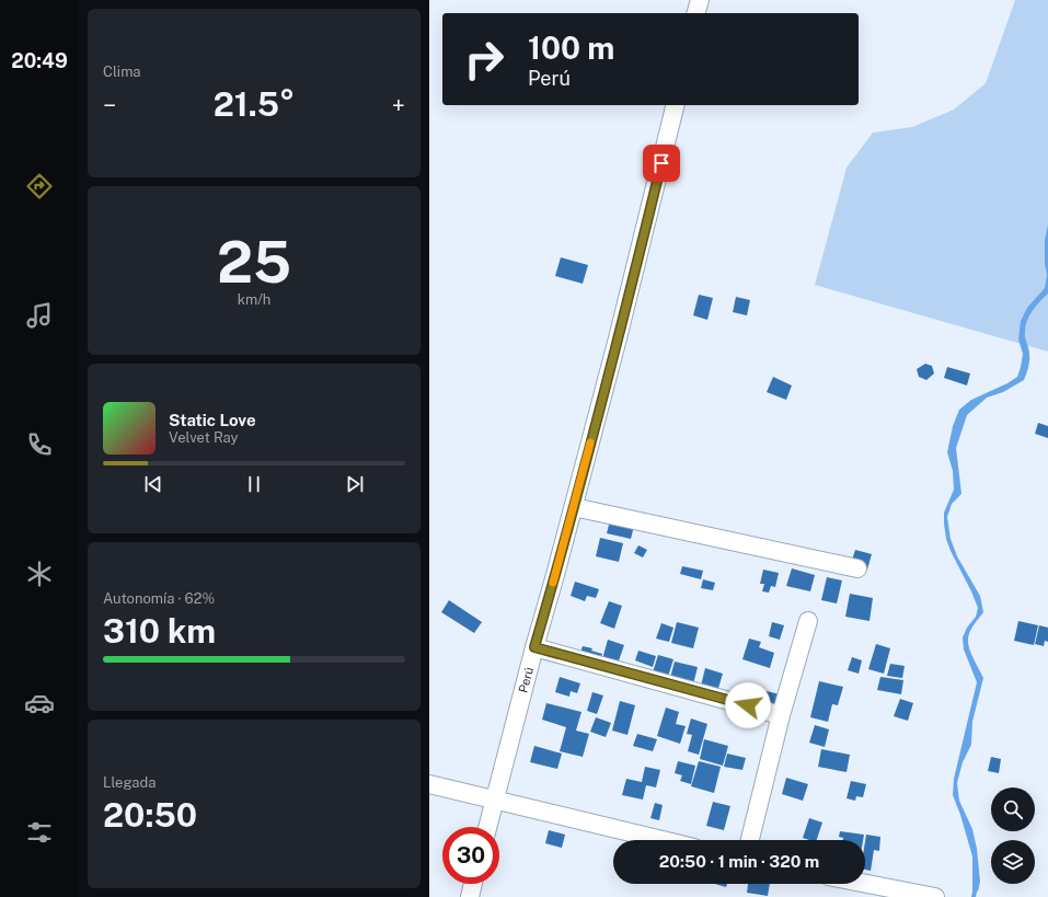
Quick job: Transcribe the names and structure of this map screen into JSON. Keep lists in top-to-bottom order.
{
  "streets": {
    "street": ["Perú"]
  },
  "page": {
    "tabs": "20:49",
    "tile": [
      "Clima",
      ["25", "km/h"],
      ["Autonomía · 62%", "310 km"],
      ["Llegada", "20:50"]
    ],
    "turn": ["100 m", "Perú"],
    "heat": ["−", "21.5°", "+"],
    "song": ["Static Love", "Velvet Ray"],
    "limit": "30",
    "trip": "20:50 · 1 min · 320 m"
  }
}
